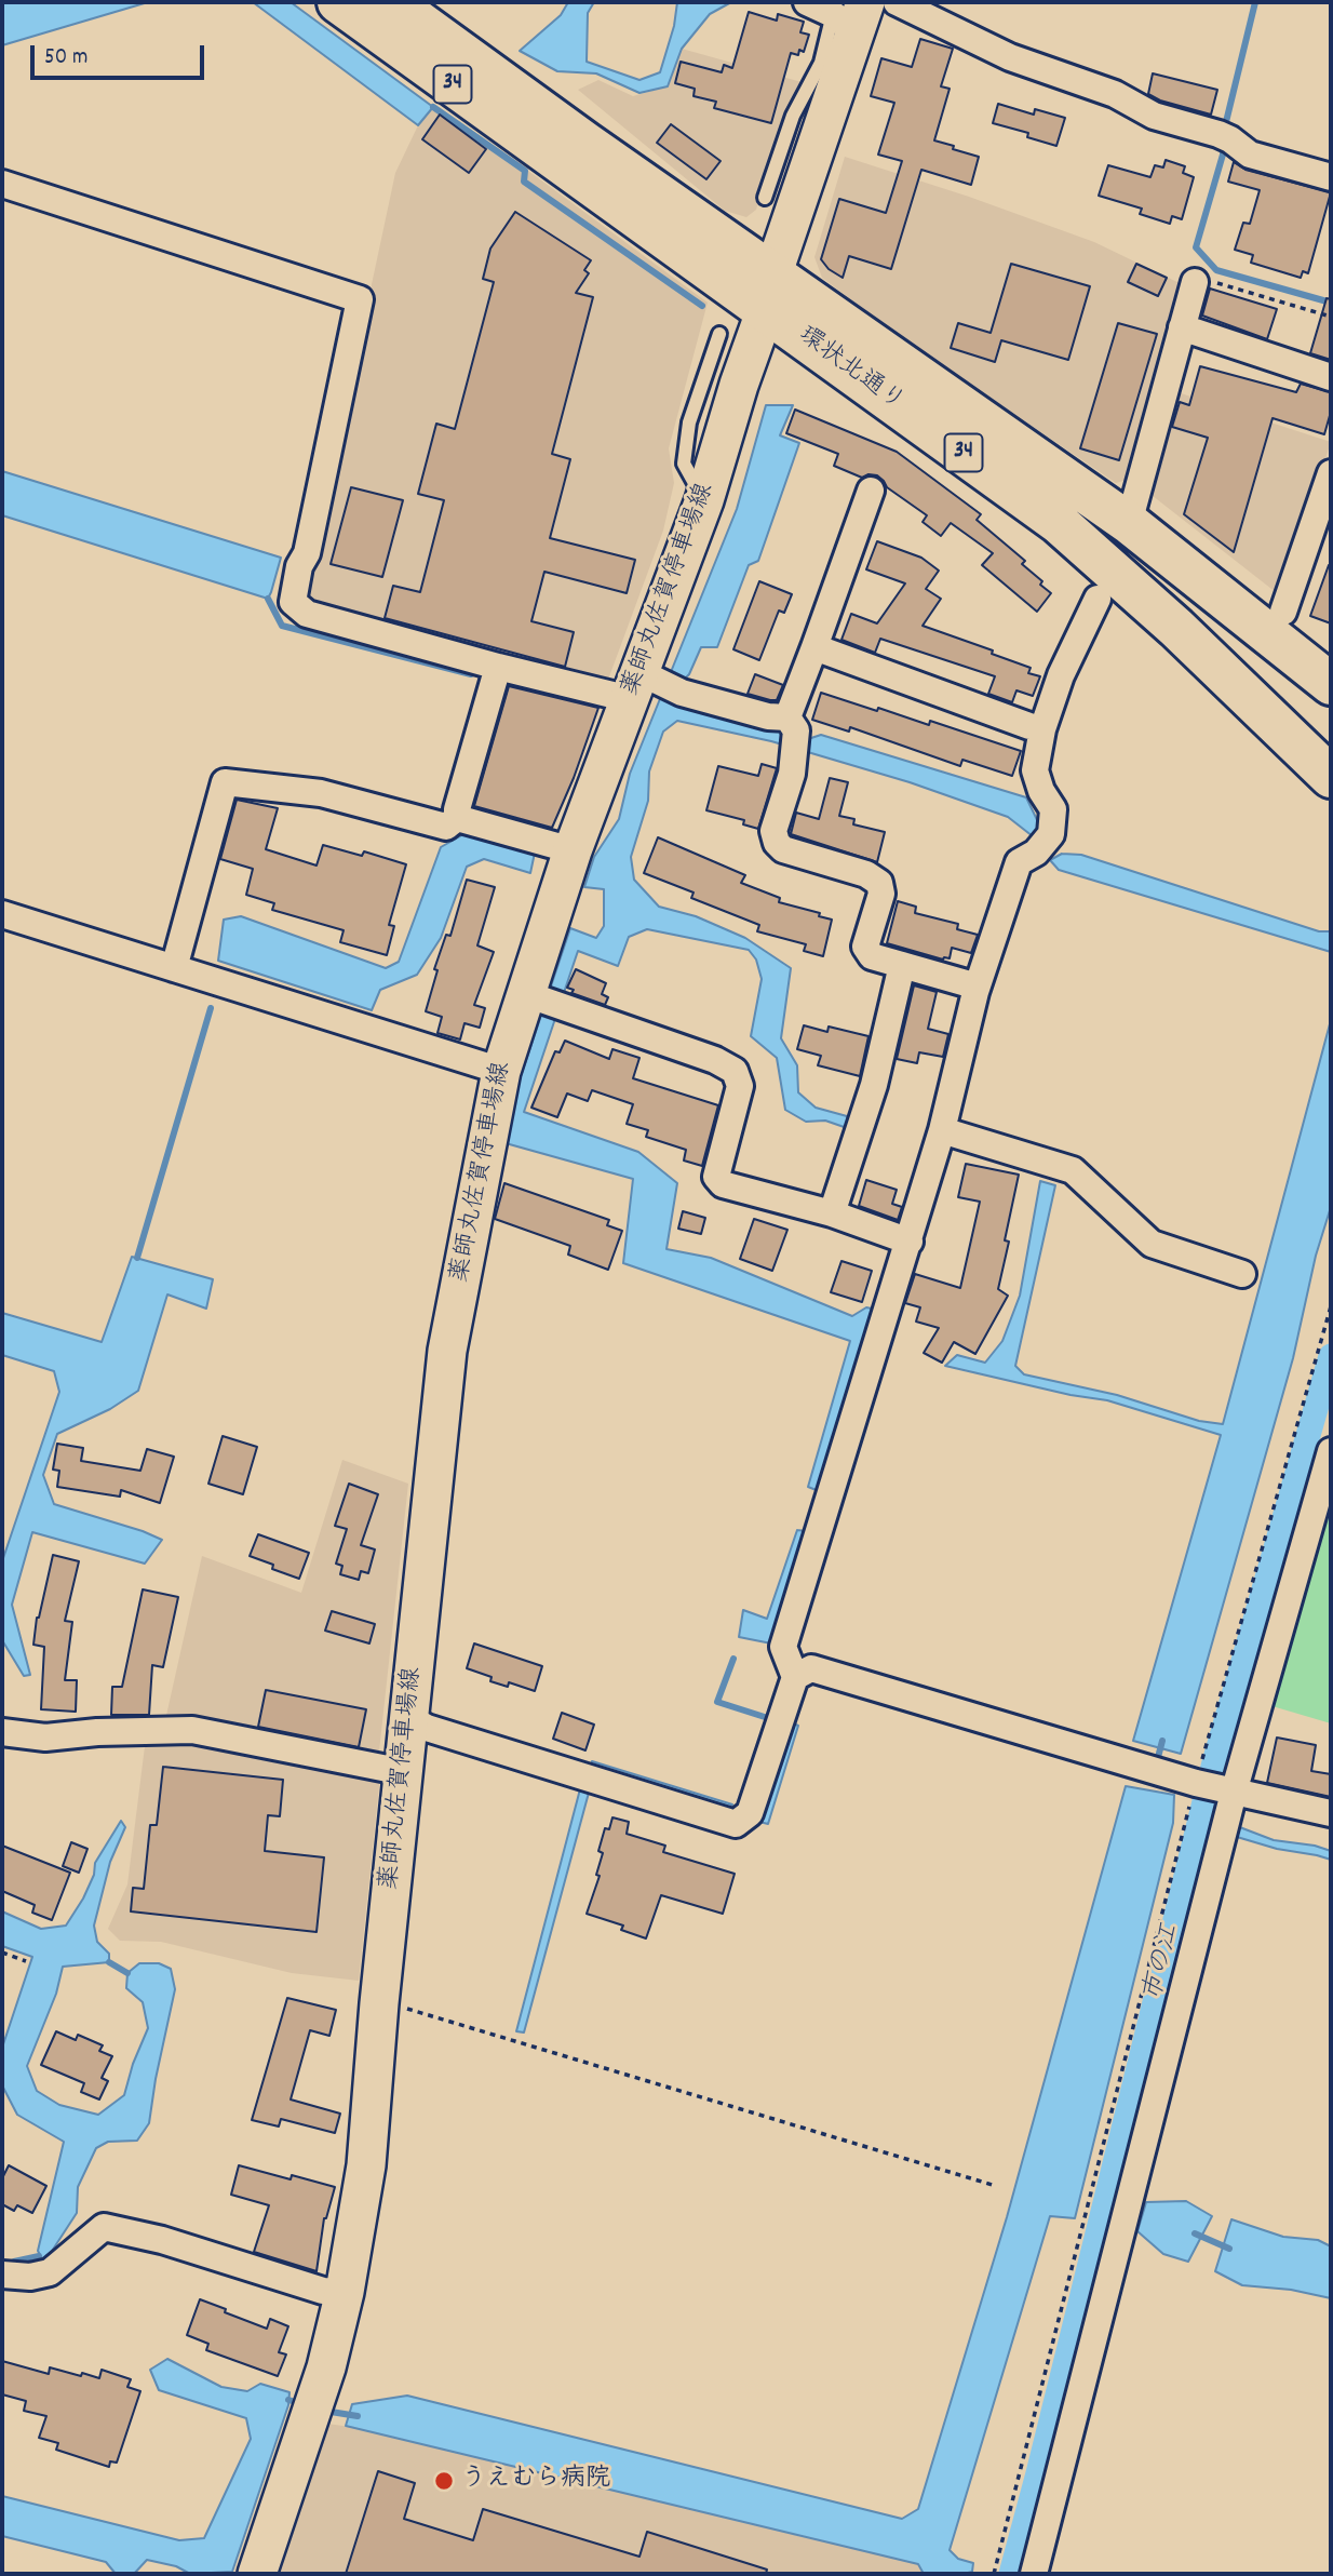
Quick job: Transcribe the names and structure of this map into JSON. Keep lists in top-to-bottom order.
{
  "streets": {
    "highway": ["34", "環状北通り"],
    "main road": ["薬師丸佐賀停車場線"]
  },
  "crossings": [
    ["環状北通り", "薬師丸佐賀停車場線"]
  ],
  "water": ["市の江"],
  "places": ["うえむら病院"],
  "scale_bar": "50 m"
}
